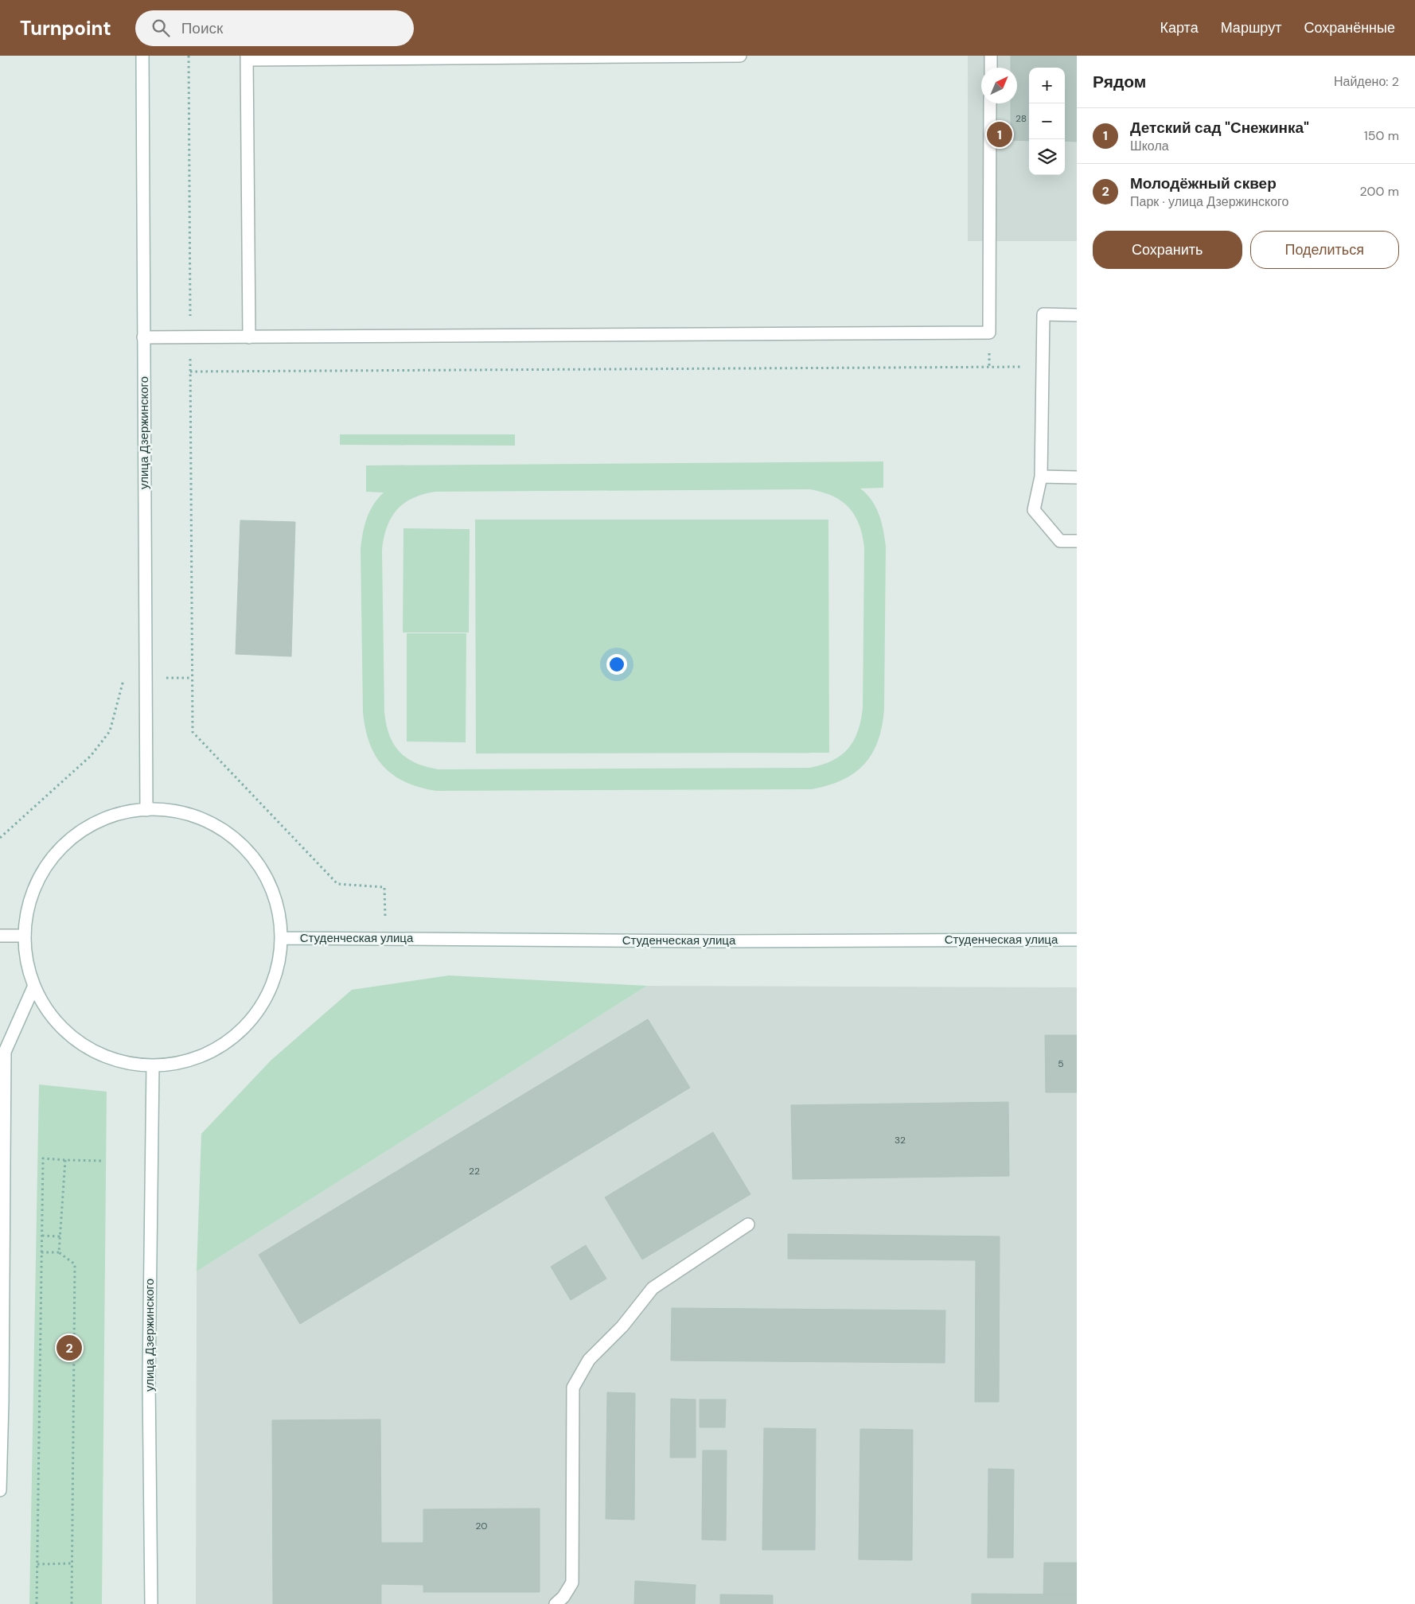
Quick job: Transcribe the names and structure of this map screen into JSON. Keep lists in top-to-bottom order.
{
  "streets": {
    "street": ["улица Дзержинского", "Студенческая улица"]
  },
  "house_numbers": [
    "28",
    "5",
    "32",
    "22",
    "20"
  ],
  "north": "top right",
  "page": {
    "header": "Turnpoint",
    "search": "Поиск",
    "nav": ["Карта", "Маршрут", "Сохранённые"],
    "heading": ["Рядом", "Найдено: 2"],
    "map_buttons": ["+", "−"],
    "list": [
      {
        "mark": "1",
        "name": "Детский сад \"Снежинка\"",
        "note": "Школа",
        "value": "150 m"
      },
      {
        "mark": "2",
        "name": "Молодёжный сквер",
        "note": "Парк · улица Дзержинского",
        "value": "200 m"
      }
    ],
    "pins": ["1", "2"],
    "buttons": ["Сохранить", "Поделиться"]
  }
}
